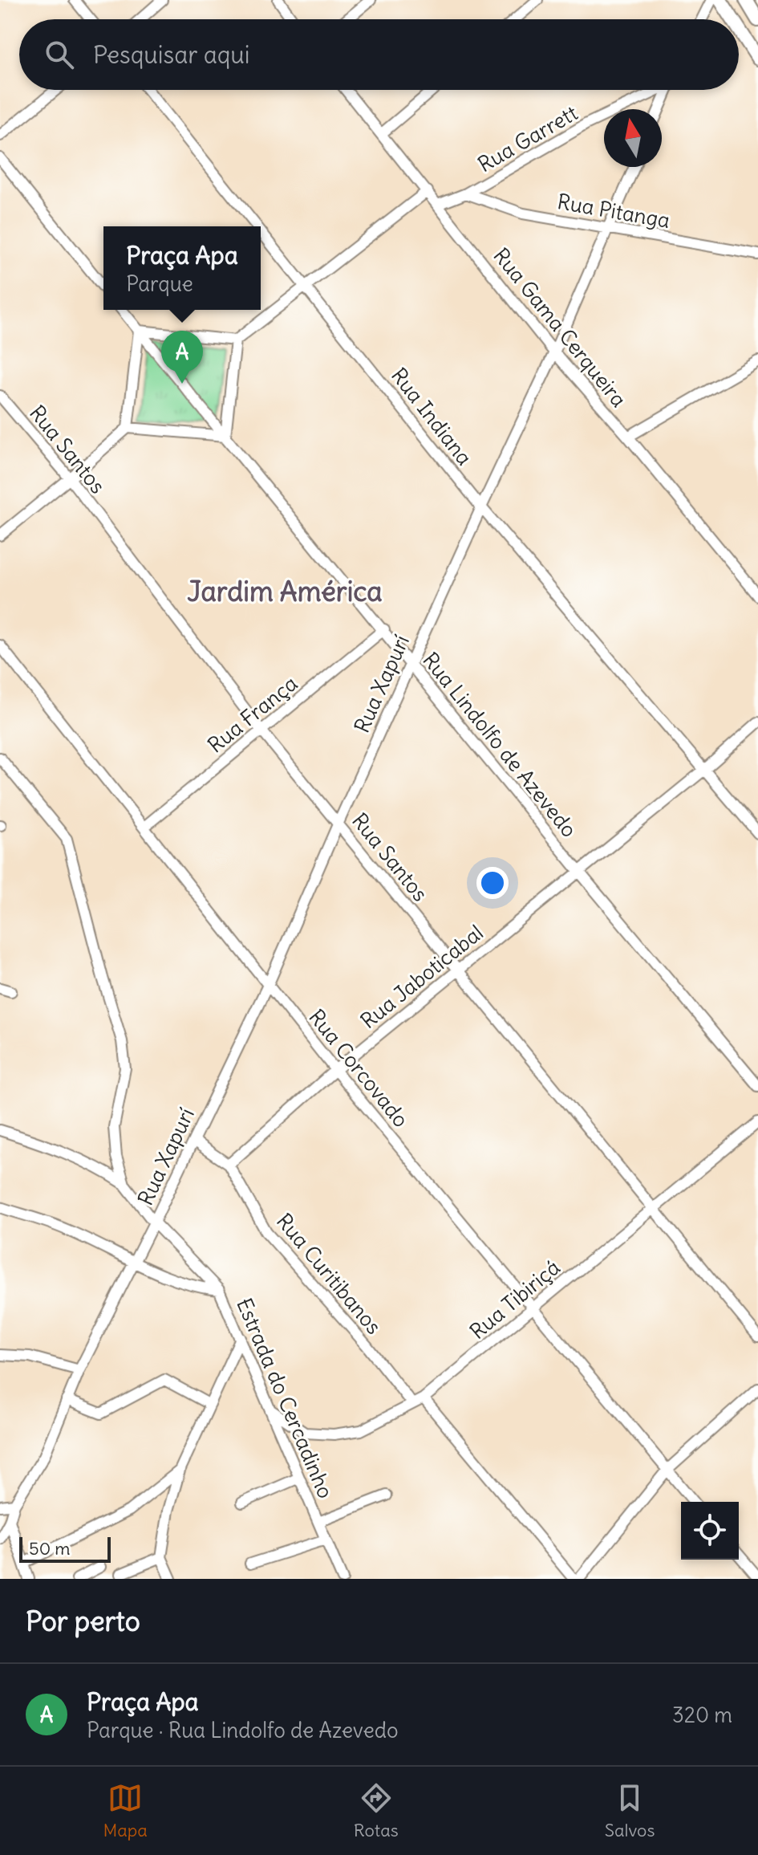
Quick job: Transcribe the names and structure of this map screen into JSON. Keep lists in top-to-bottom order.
{
  "streets": {
    "street": [
      "Rua Garrett",
      "Rua Pitanga",
      "Rua Gama Cerqueira",
      "Rua Indiana",
      "Rua Santos",
      "Rua Xapurí",
      "Rua França",
      "Rua Lindolfo de Azevedo",
      "Rua Jaboticabal",
      "Rua Corcovado",
      "Rua Curitibanos",
      "Rua Tibiriçá",
      "Estrada do Cercadinho"
    ]
  },
  "crossings": [
    ["Rua Garrett", "Rua Pitanga"],
    ["Rua Garrett", "Rua Gama Cerqueira"],
    ["Rua Pitanga", "Rua Xapurí"],
    ["Rua Gama Cerqueira", "Rua Xapurí"],
    ["Rua Indiana", "Rua Xapurí"],
    ["Rua Indiana", "Rua Jaboticabal"],
    ["Rua Santos", "Rua Xapurí"],
    ["Rua Santos", "Rua França"],
    ["Rua Santos", "Rua Jaboticabal"],
    ["Rua Santos", "Rua Tibiriçá"],
    ["Rua Xapurí", "Rua Lindolfo de Azevedo"],
    ["Rua Xapurí", "Rua Corcovado"],
    ["Rua Xapurí", "Rua Curitibanos"],
    ["Rua Xapurí", "Estrada do Cercadinho"],
    ["Rua França", "Rua Lindolfo de Azevedo"],
    ["Rua França", "Rua Corcovado"],
    ["Rua Lindolfo de Azevedo", "Rua Jaboticabal"],
    ["Rua Jaboticabal", "Rua Corcovado"],
    ["Rua Jaboticabal", "Rua Curitibanos"],
    ["Rua Corcovado", "Rua Tibiriçá"],
    ["Rua Curitibanos", "Rua Tibiriçá"],
    ["Rua Tibiriçá", "Estrada do Cercadinho"]
  ],
  "districts": ["Jardim América"],
  "scale_bar": "50 m",
  "north": "top",
  "page": {
    "search": "Pesquisar aqui",
    "popup": ["Praça Apa", "Parque"],
    "pins": "A",
    "scale": "50 m",
    "heading": "Por perto",
    "list": [
      {
        "mark": "A",
        "name": "Praça Apa",
        "note": "Parque · Rua Lindolfo de Azevedo",
        "value": "320 m"
      }
    ],
    "nav": ["Mapa", "Rotas", "Salvos"]
  }
}
